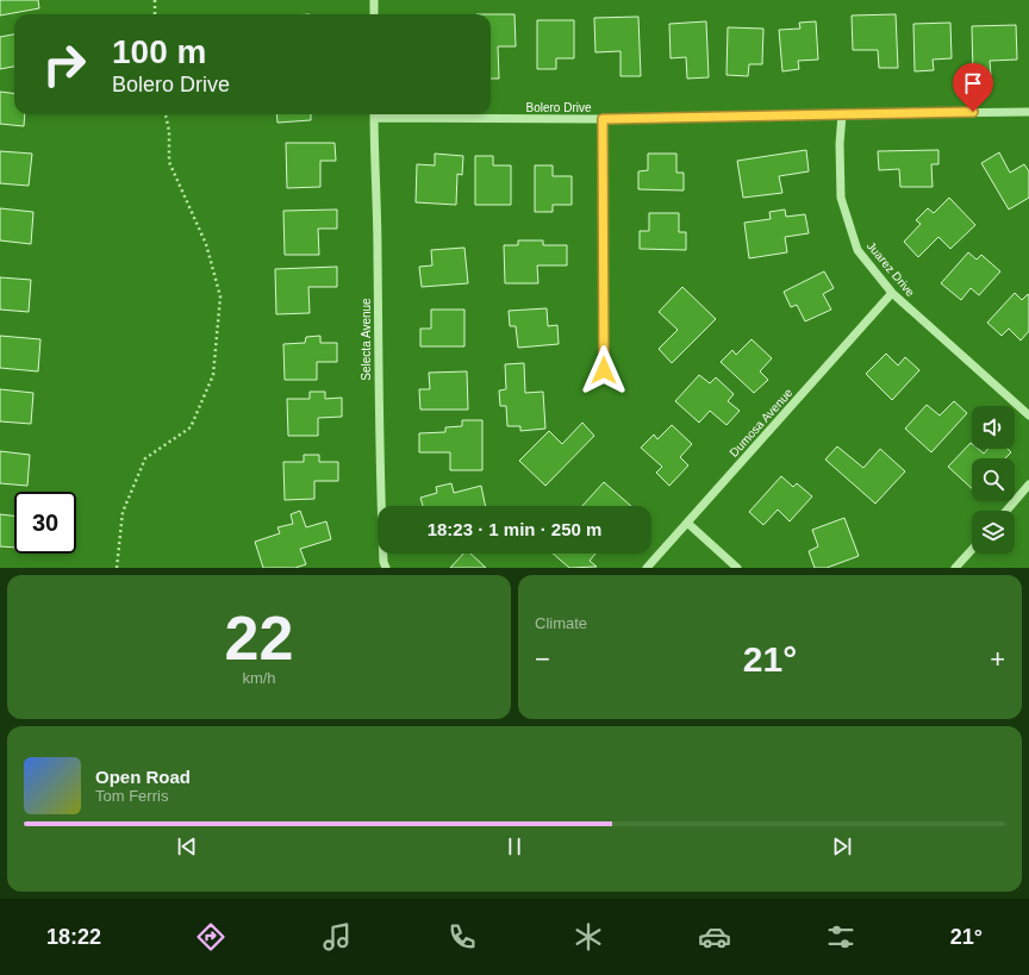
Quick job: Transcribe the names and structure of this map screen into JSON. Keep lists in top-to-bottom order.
{
  "streets": {
    "street": [
      "Bolero Drive",
      "Juarez Drive",
      "Selecta Avenue",
      "Dumosa Avenue"
    ]
  },
  "crossings": [
    ["Bolero Drive", "Juarez Drive"],
    ["Juarez Drive", "Dumosa Avenue"]
  ],
  "page": {
    "turn": ["100 m", "Bolero Drive"],
    "limit": "30",
    "trip": "18:23 · 1 min · 250 m",
    "tile": [
      ["22", "km/h"],
      "Climate"
    ],
    "heat": ["−", "21°", "+"],
    "song": ["Open Road", "Tom Ferris"],
    "tabs": ["18:22", "21°"]
  }
}
